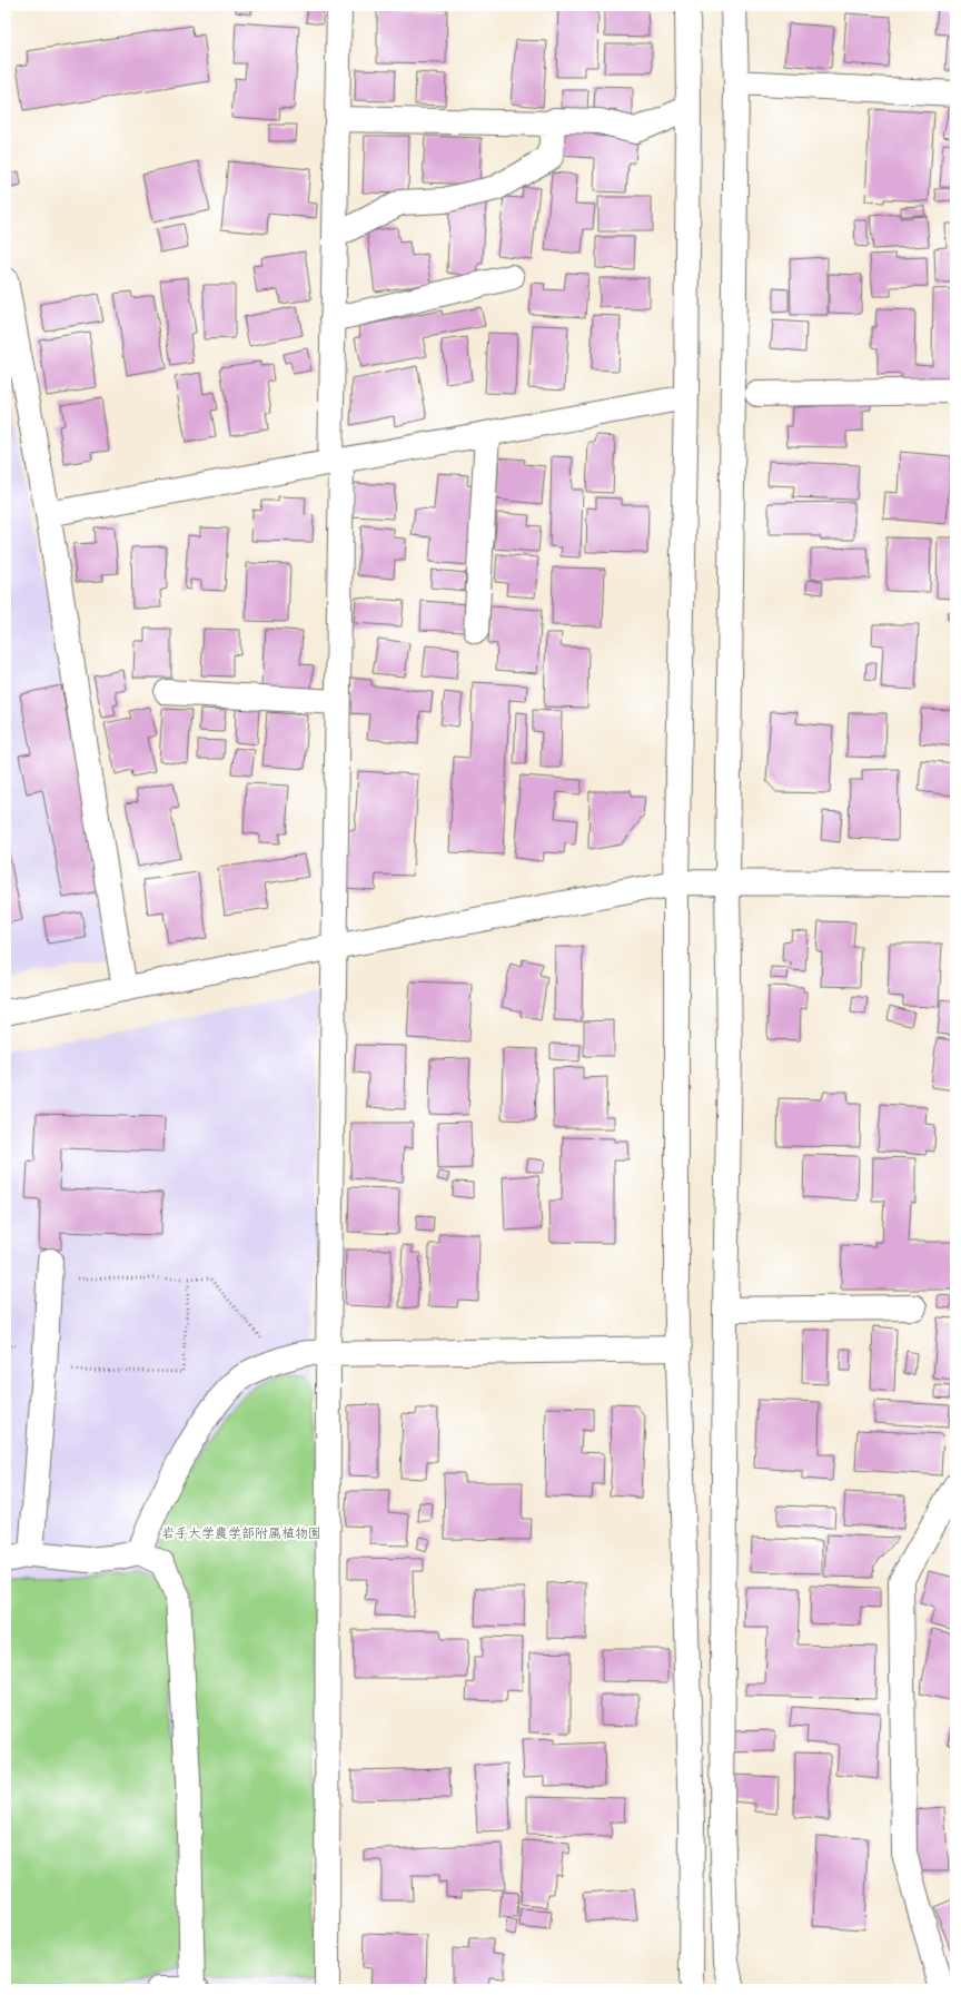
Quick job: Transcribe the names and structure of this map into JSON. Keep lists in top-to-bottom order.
{
  "parks": ["岩手大学農学部附属植物園"]
}
